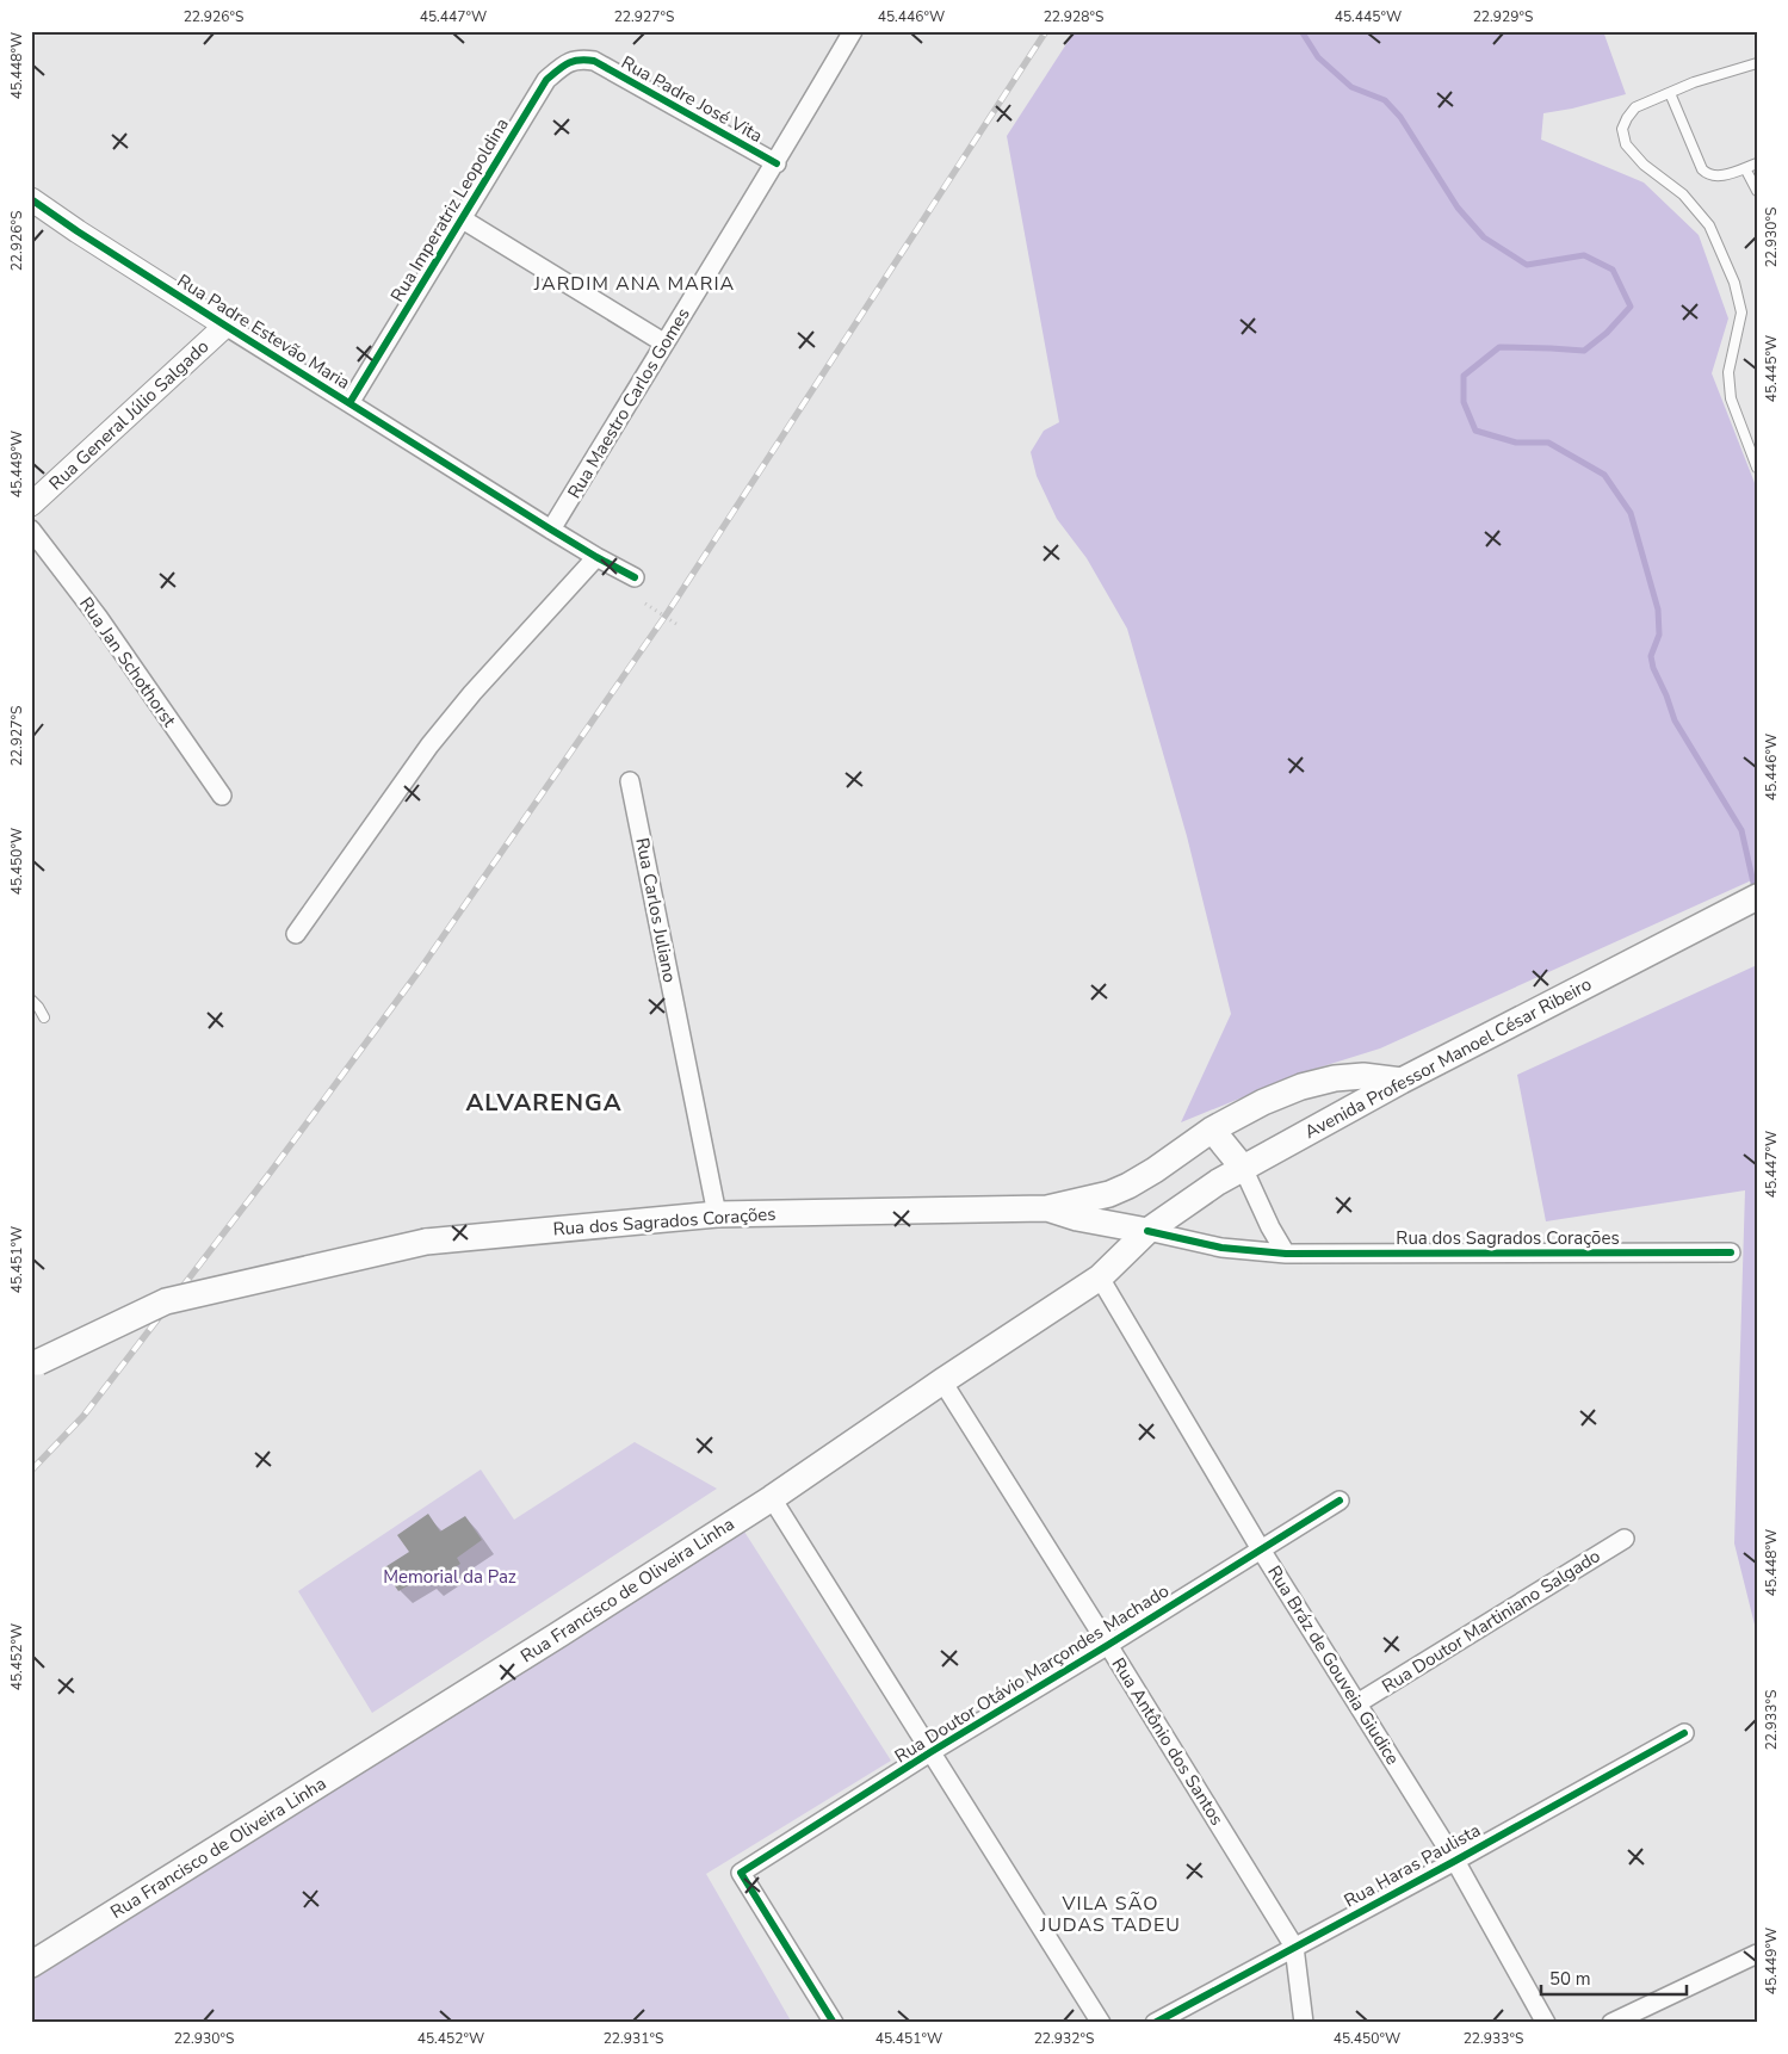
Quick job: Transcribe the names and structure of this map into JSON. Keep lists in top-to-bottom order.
{
  "streets": {
    "main road": ["Avenida Professor Manoel César Ribeiro", "Rua dos Sagrados Corações", "Rua Francisco de Oliveira Linha"],
    "street": [
      "Rua Padre José Vita",
      "Rua Imperatriz Leopoldina",
      "Rua Padre Estevão Maria",
      "Rua Maestro Carlos Gomes",
      "Rua General Júlio Salgado",
      "Rua Jan Schothorst",
      "Rua Carlos Juliano",
      "Rua Doutor Martiniano Salgado",
      "Rua Bráz de Gouveia Giudice",
      "Rua Doutor Otávio Marçondes Machado",
      "Rua Antônio dos Santos",
      "Rua Haras Paulista"
    ]
  },
  "crossings": [
    ["Rua Padre José Vita", "Rua Imperatriz Leopoldina"],
    ["Rua Padre José Vita", "Rua Maestro Carlos Gomes"],
    ["Rua Imperatriz Leopoldina", "Rua Padre Estevão Maria"],
    ["Rua Padre Estevão Maria", "Rua Maestro Carlos Gomes"],
    ["Rua Padre Estevão Maria", "Rua General Júlio Salgado"],
    ["Rua Carlos Juliano", "Rua dos Sagrados Corações"],
    ["Avenida Professor Manoel César Ribeiro", "Rua dos Sagrados Corações"],
    ["Avenida Professor Manoel César Ribeiro", "Rua Francisco de Oliveira Linha"],
    ["Rua dos Sagrados Corações", "Rua Francisco de Oliveira Linha"],
    ["Rua Francisco de Oliveira Linha", "Rua Bráz de Gouveia Giudice"],
    ["Rua Francisco de Oliveira Linha", "Rua Antônio dos Santos"],
    ["Rua Doutor Martiniano Salgado", "Rua Bráz de Gouveia Giudice"],
    ["Rua Bráz de Gouveia Giudice", "Rua Doutor Otávio Marçondes Machado"],
    ["Rua Bráz de Gouveia Giudice", "Rua Haras Paulista"],
    ["Rua Doutor Otávio Marçondes Machado", "Rua Antônio dos Santos"],
    ["Rua Antônio dos Santos", "Rua Haras Paulista"]
  ],
  "districts": ["JARDIM ANA MARIA", "ALVARENGA", "VILA SÃO JUDAS TADEU"],
  "parks": ["Memorial da Paz"],
  "scale_bar": "50 m",
  "coordinates": [
    "22.926°S",
    "45.447°W",
    "22.927°S",
    "45.446°W",
    "22.928°S",
    "45.445°W",
    "22.929°S",
    "45.448°W",
    "22.930°S",
    "45.449°W",
    "45.450°W",
    "45.451°W",
    "45.452°W",
    "22.933°S",
    "22.931°S",
    "22.932°S"
  ]
}
